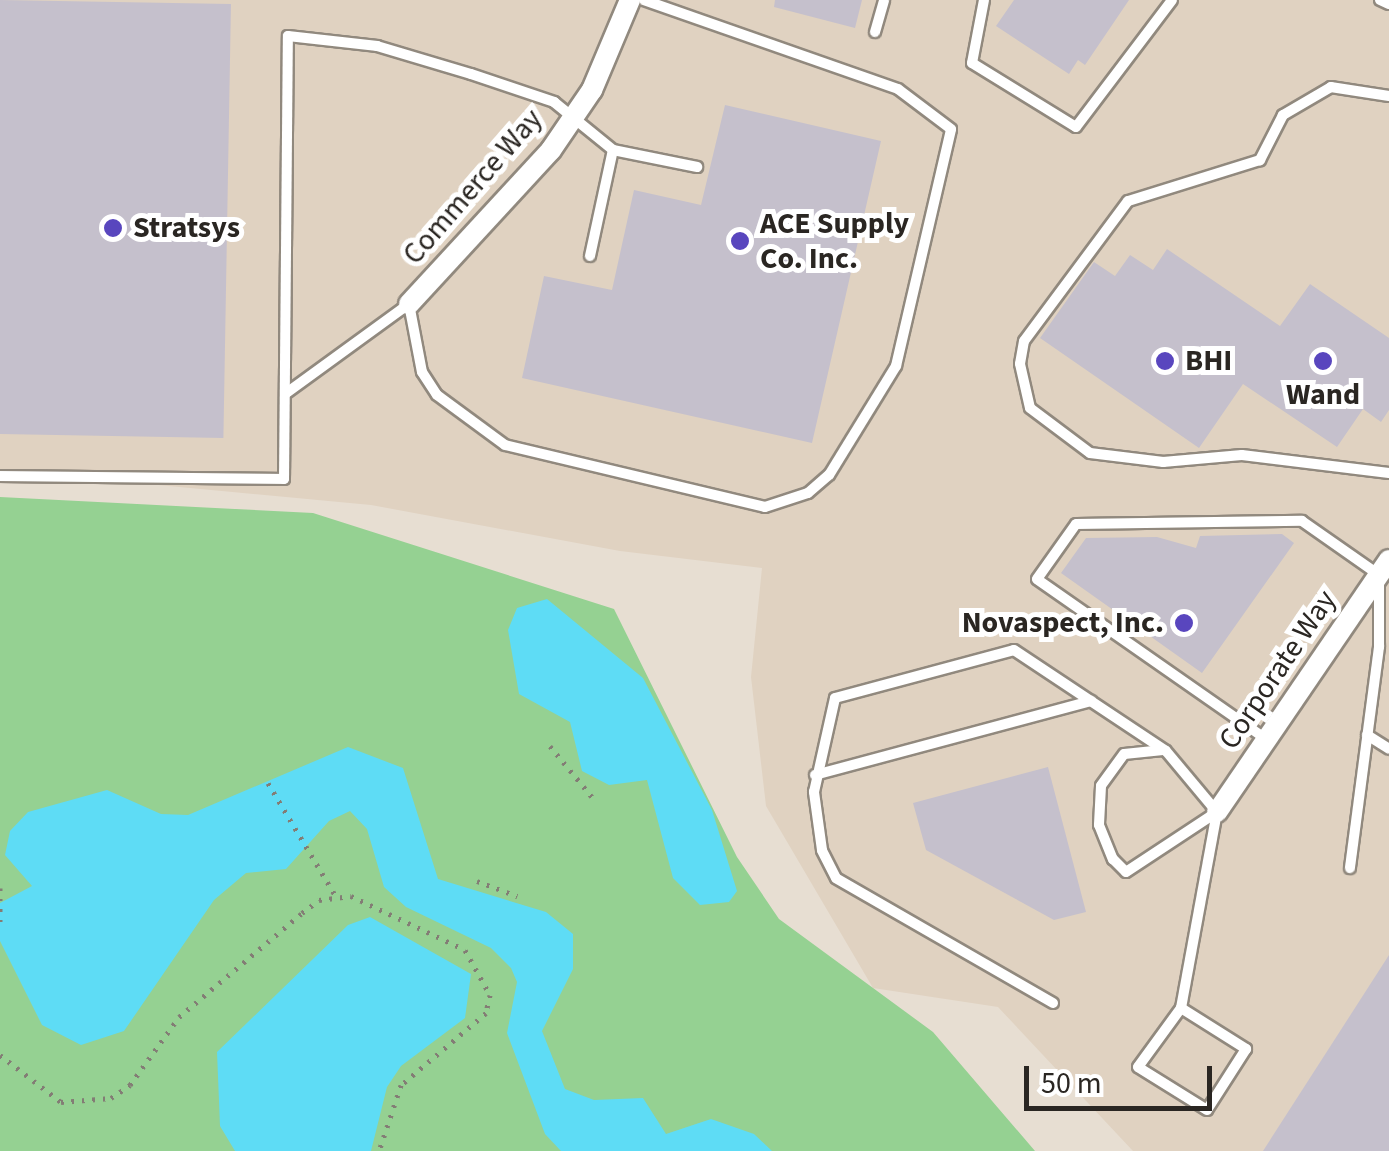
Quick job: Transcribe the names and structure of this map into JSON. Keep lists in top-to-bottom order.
{
  "streets": {
    "street": ["Commerce Way", "Corporate Way"]
  },
  "places": [
    "Stratsys",
    "ACE Supply Co. Inc.",
    "BHI",
    "Wand",
    "Novaspect, Inc."
  ],
  "scale_bar": "50 m"
}
